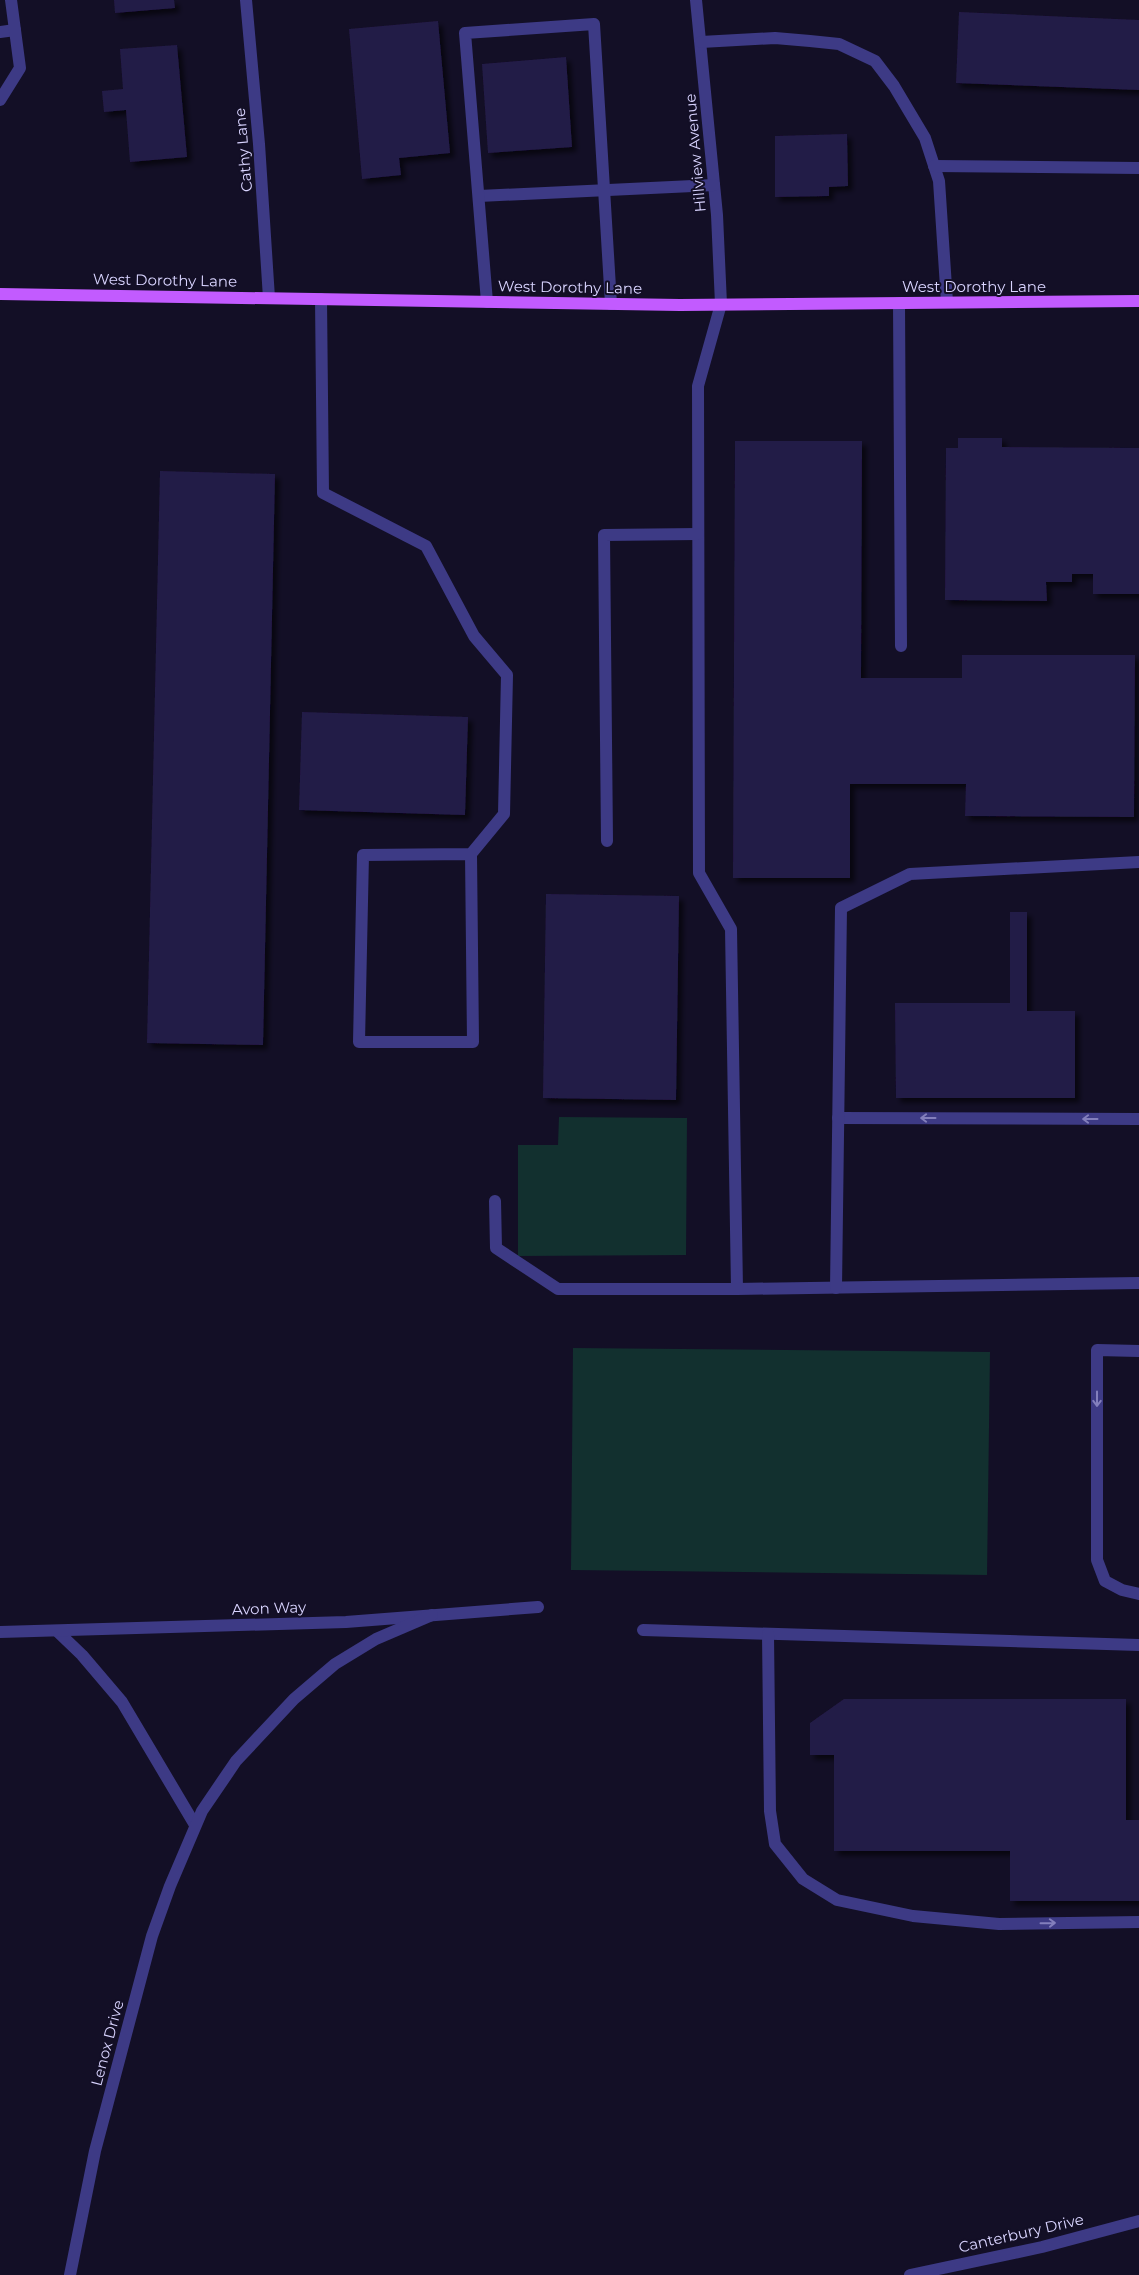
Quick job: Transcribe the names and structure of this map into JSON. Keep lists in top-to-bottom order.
{
  "streets": {
    "main road": ["West Dorothy Lane"],
    "street": [
      "Cathy Lane",
      "Hillview Avenue",
      "Avon Way",
      "Lenox Drive",
      "Canterbury Drive"
    ]
  },
  "crossings": [
    ["Cathy Lane", "West Dorothy Lane"],
    ["Hillview Avenue", "West Dorothy Lane"],
    ["Avon Way", "Lenox Drive"]
  ]
}
